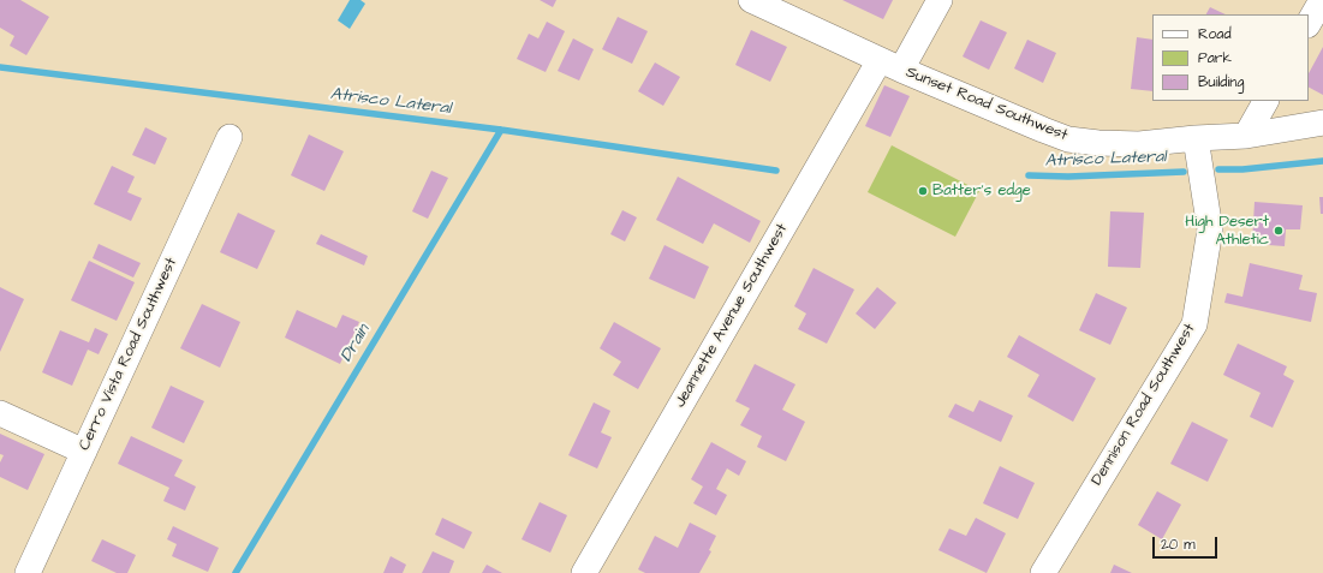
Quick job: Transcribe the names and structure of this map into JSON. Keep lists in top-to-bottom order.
{
  "streets": {
    "street": [
      "Sunset Road Southwest",
      "Jeannette Avenue Southwest",
      "Cerro Vista Road Southwest",
      "Dennison Road Southwest"
    ]
  },
  "crossings": [
    ["Sunset Road Southwest", "Jeannette Avenue Southwest"],
    ["Sunset Road Southwest", "Dennison Road Southwest"]
  ],
  "water": ["Atrisco Lateral", "Drain"],
  "places": ["Batter's edge", "High Desert Athletic"],
  "legend": ["Road", "Park", "Building"],
  "scale_bar": "20 m"
}
